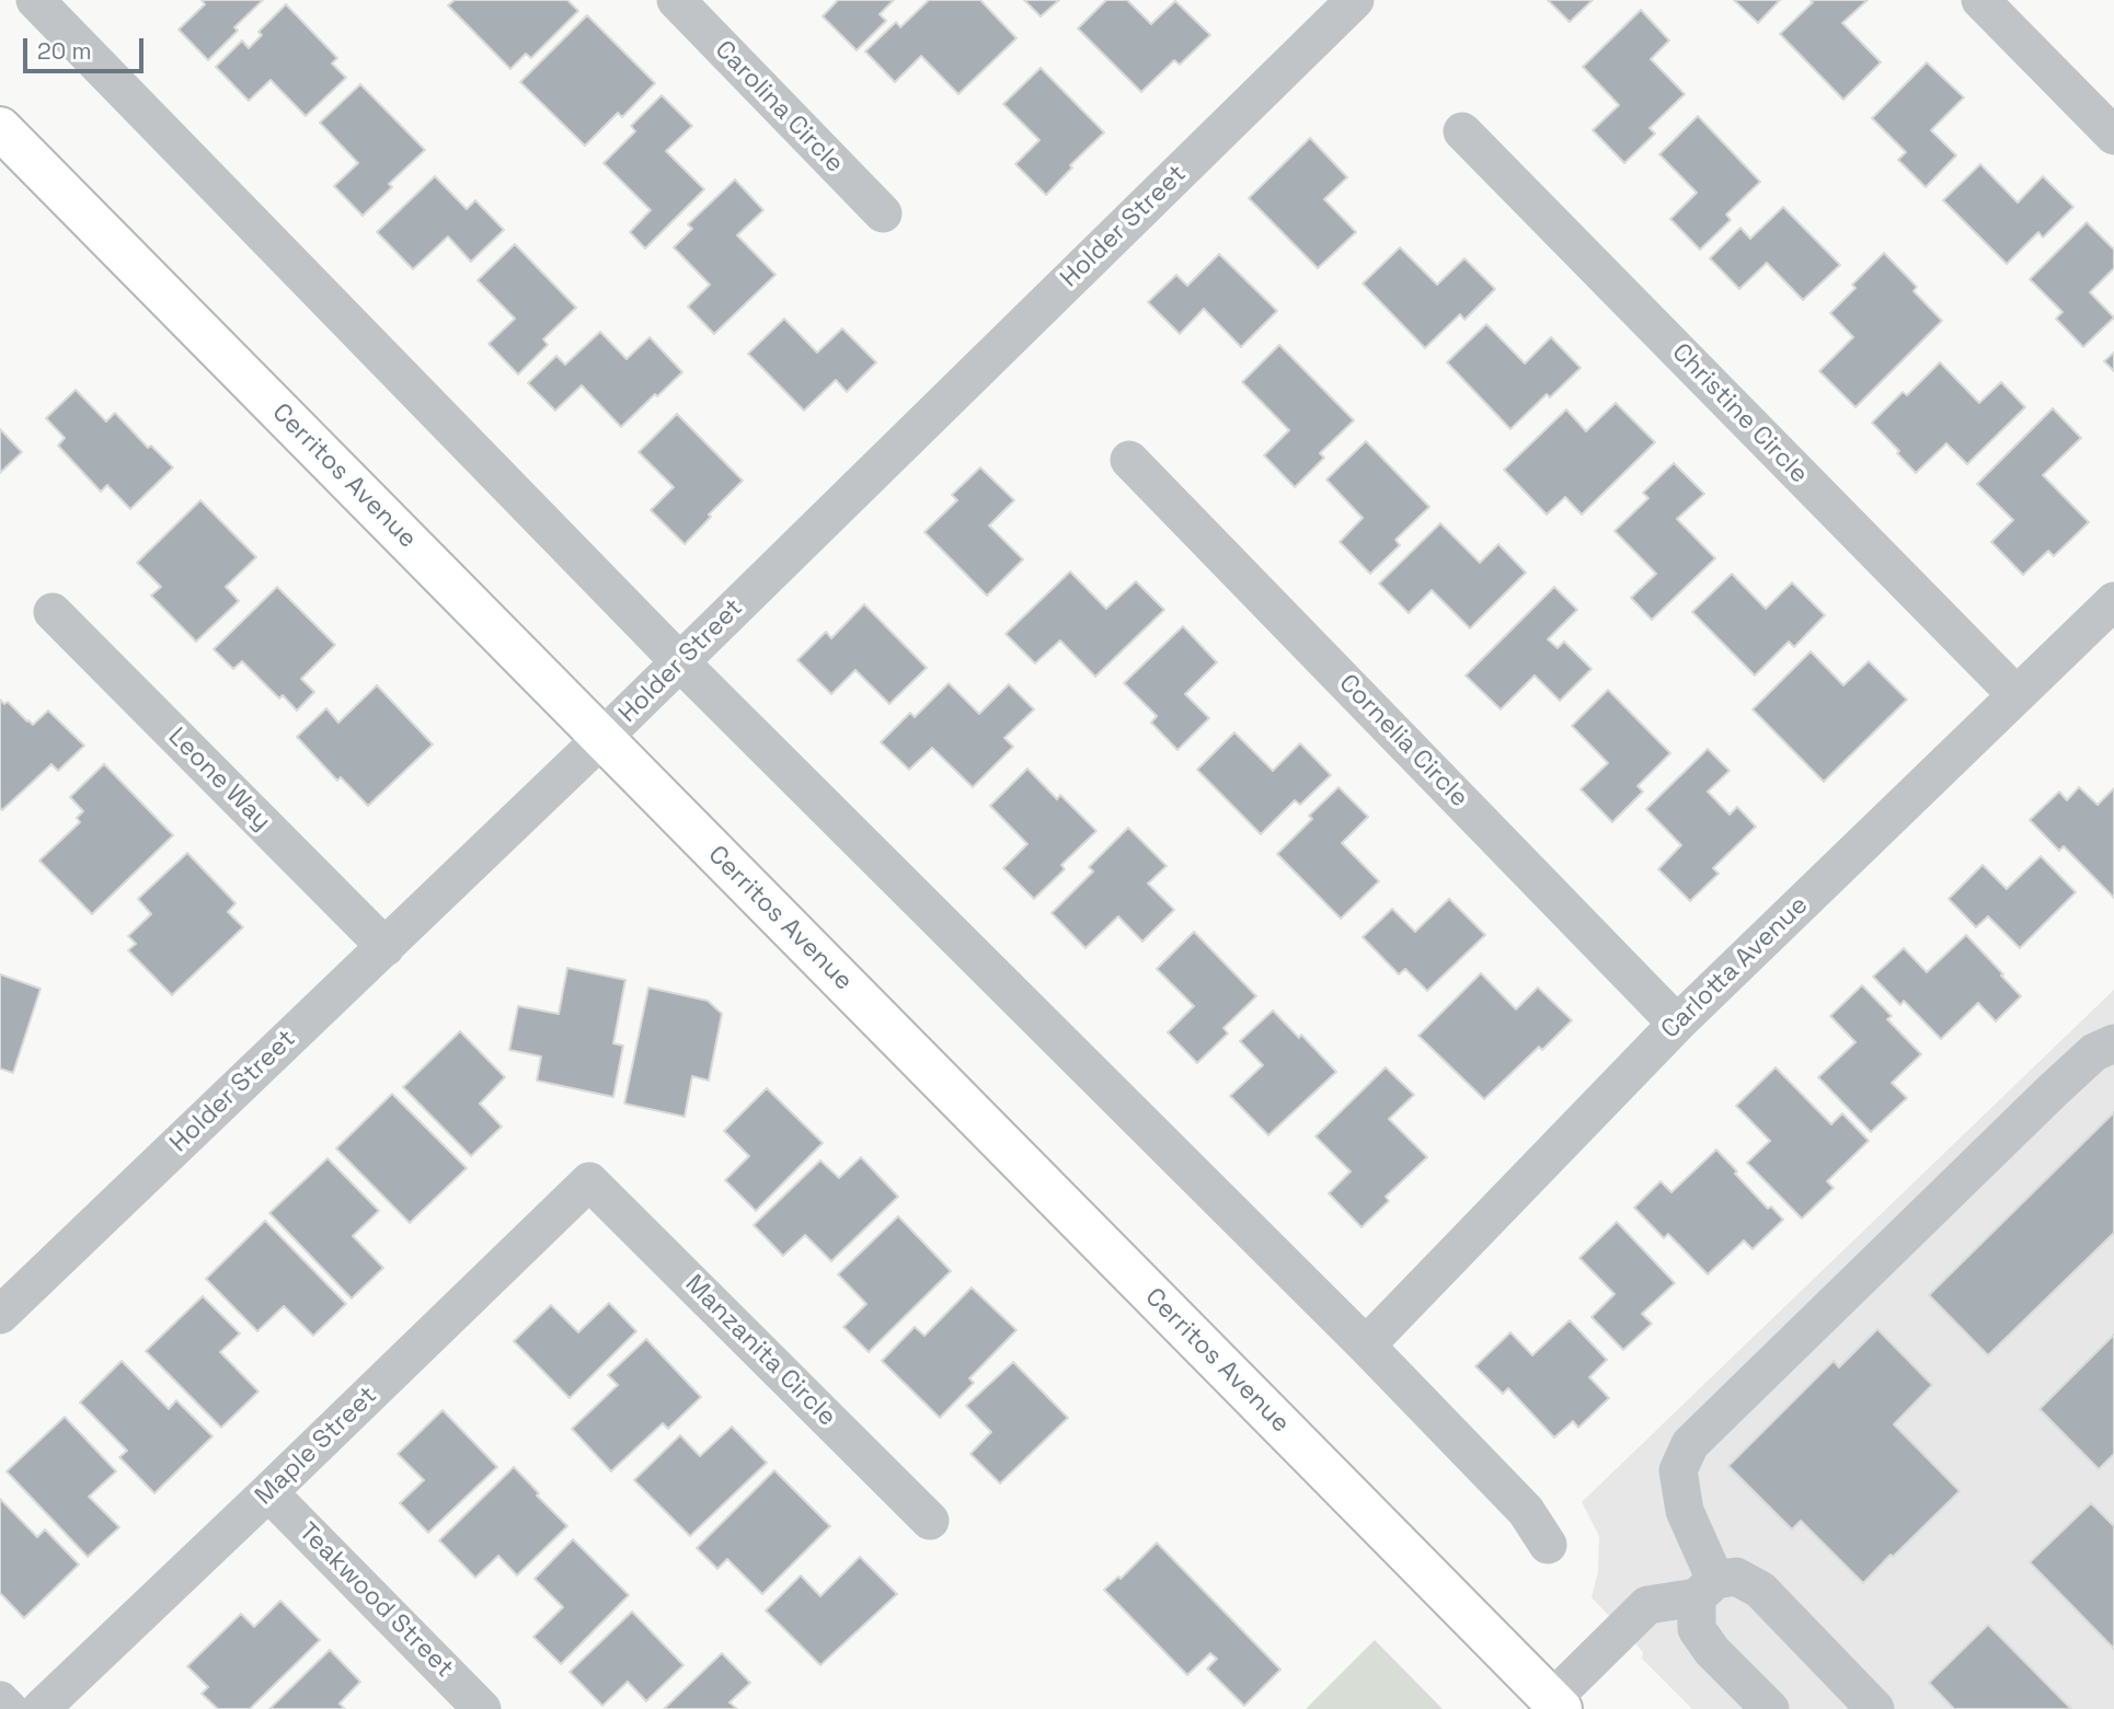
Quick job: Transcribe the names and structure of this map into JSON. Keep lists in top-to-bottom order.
{
  "streets": {
    "main road": ["Cerritos Avenue"],
    "street": [
      "Carolina Circle",
      "Holder Street",
      "Christine Circle",
      "Cornelia Circle",
      "Leone Way",
      "Carlotta Avenue",
      "Manzanita Circle",
      "Maple Street",
      "Teakwood Street"
    ]
  },
  "crossings": [
    ["Holder Street", "Cerritos Avenue"],
    ["Holder Street", "Leone Way"],
    ["Christine Circle", "Carlotta Avenue"],
    ["Cornelia Circle", "Carlotta Avenue"],
    ["Manzanita Circle", "Maple Street"],
    ["Maple Street", "Teakwood Street"]
  ],
  "scale_bar": "20 m"
}
